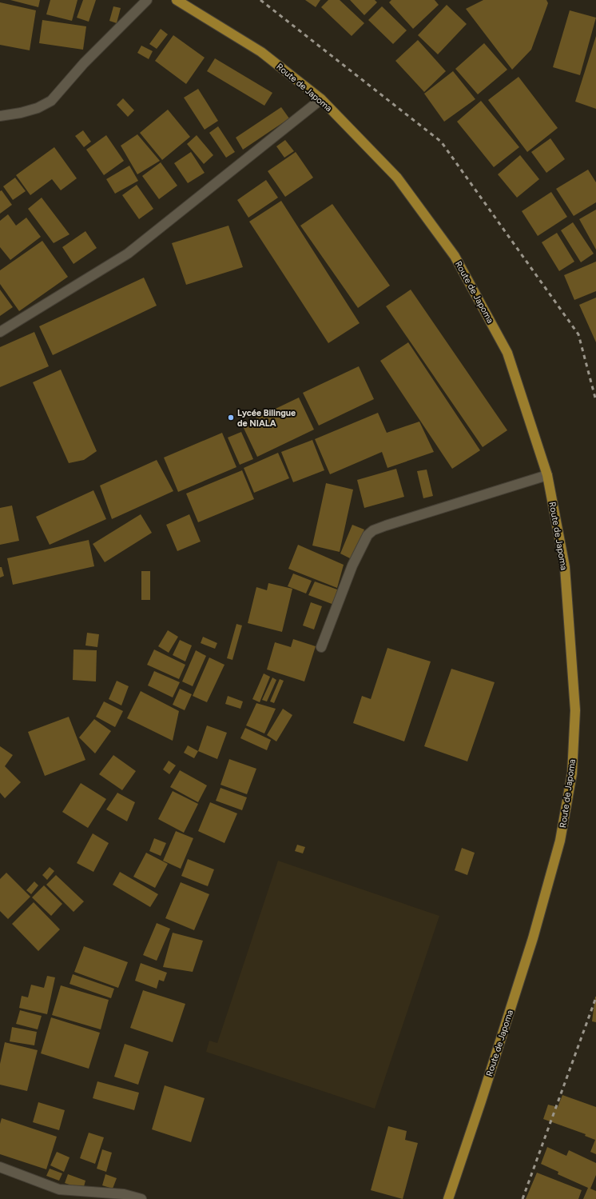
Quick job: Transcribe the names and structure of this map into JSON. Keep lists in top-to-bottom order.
{
  "streets": {
    "main road": ["Route de Japoma"]
  },
  "places": ["Lycée Bilingue de NIALA"]
}
